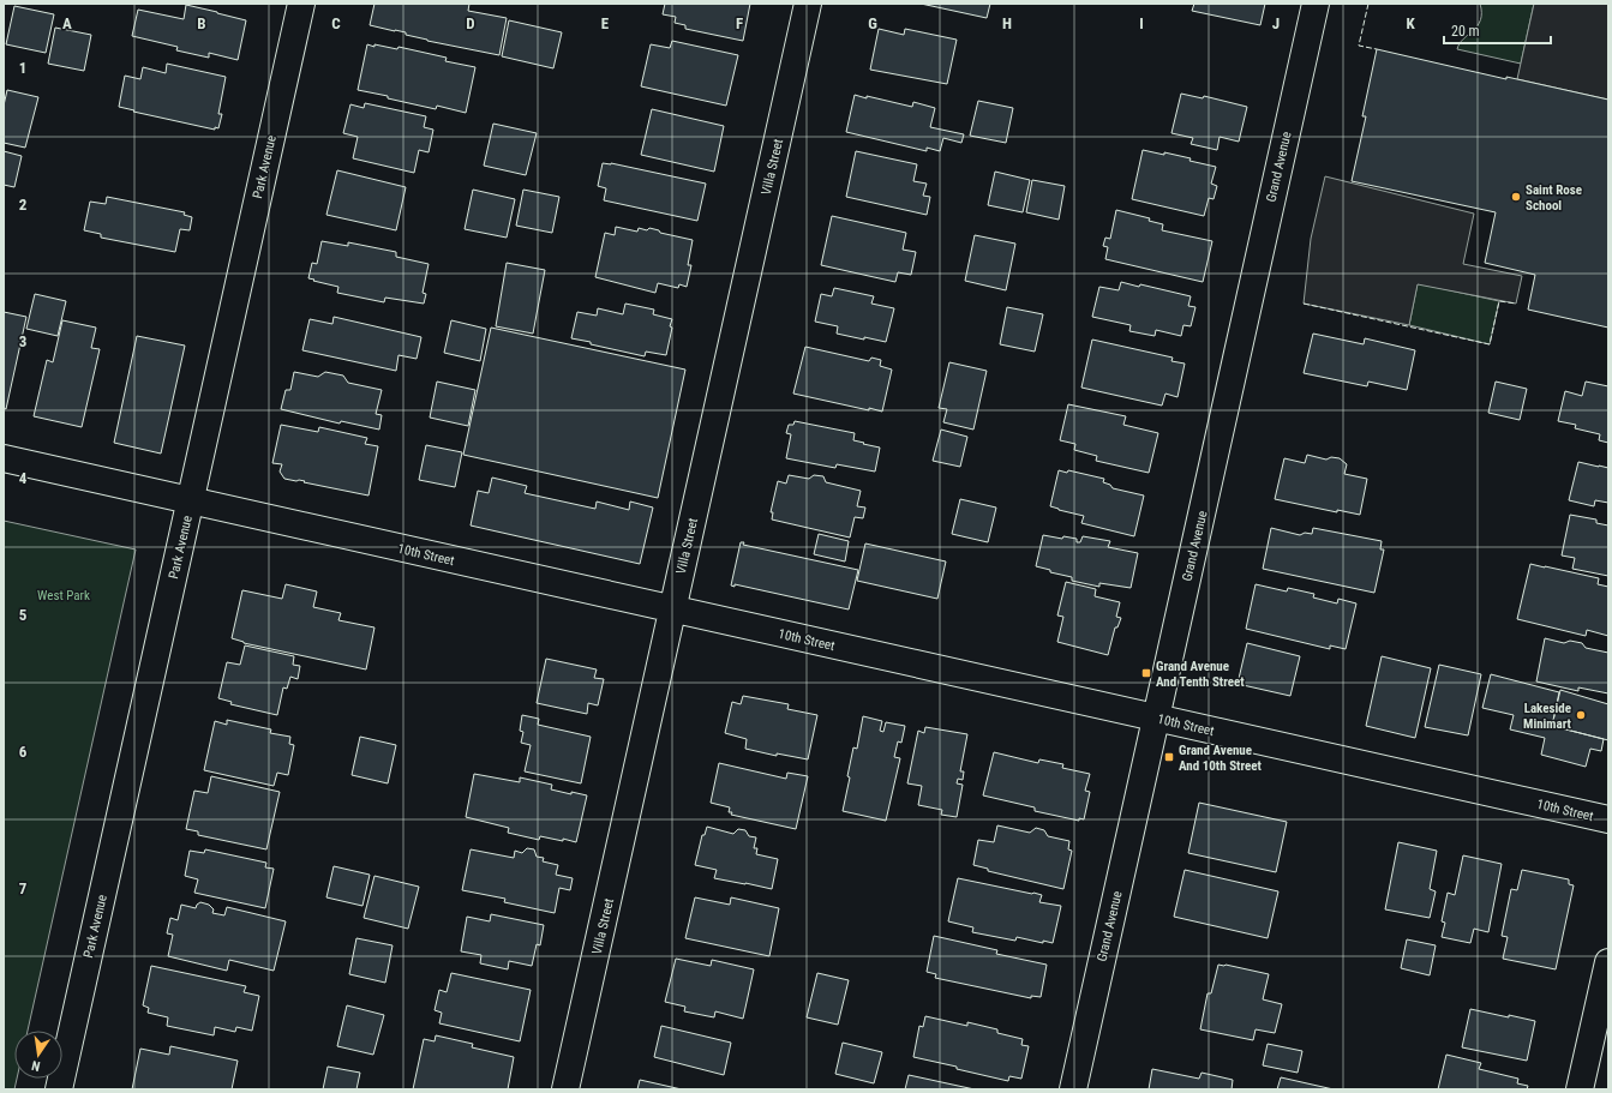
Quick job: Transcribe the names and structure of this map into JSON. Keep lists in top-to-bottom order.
{
  "streets": {
    "street": [
      "Park Avenue",
      "Villa Street",
      "Grand Avenue",
      "10th Street"
    ]
  },
  "crossings": [
    ["Park Avenue", "10th Street"],
    ["Villa Street", "10th Street"],
    ["Grand Avenue", "10th Street"]
  ],
  "parks": ["West Park"],
  "places": {
    "other": ["Saint Rose School", "Lakeside Minimart"],
    "transit": ["Grand Avenue And Tenth Street", "Grand Avenue And 10th Street"]
  },
  "scale_bar": "20 m",
  "north": "bottom",
  "grid": {
    "columns": [
      "A",
      "B",
      "C",
      "D",
      "E",
      "F",
      "G",
      "H",
      "I",
      "J",
      "K"
    ],
    "rows": [
      "1",
      "2",
      "3",
      "4",
      "5",
      "6",
      "7"
    ]
  }
}
